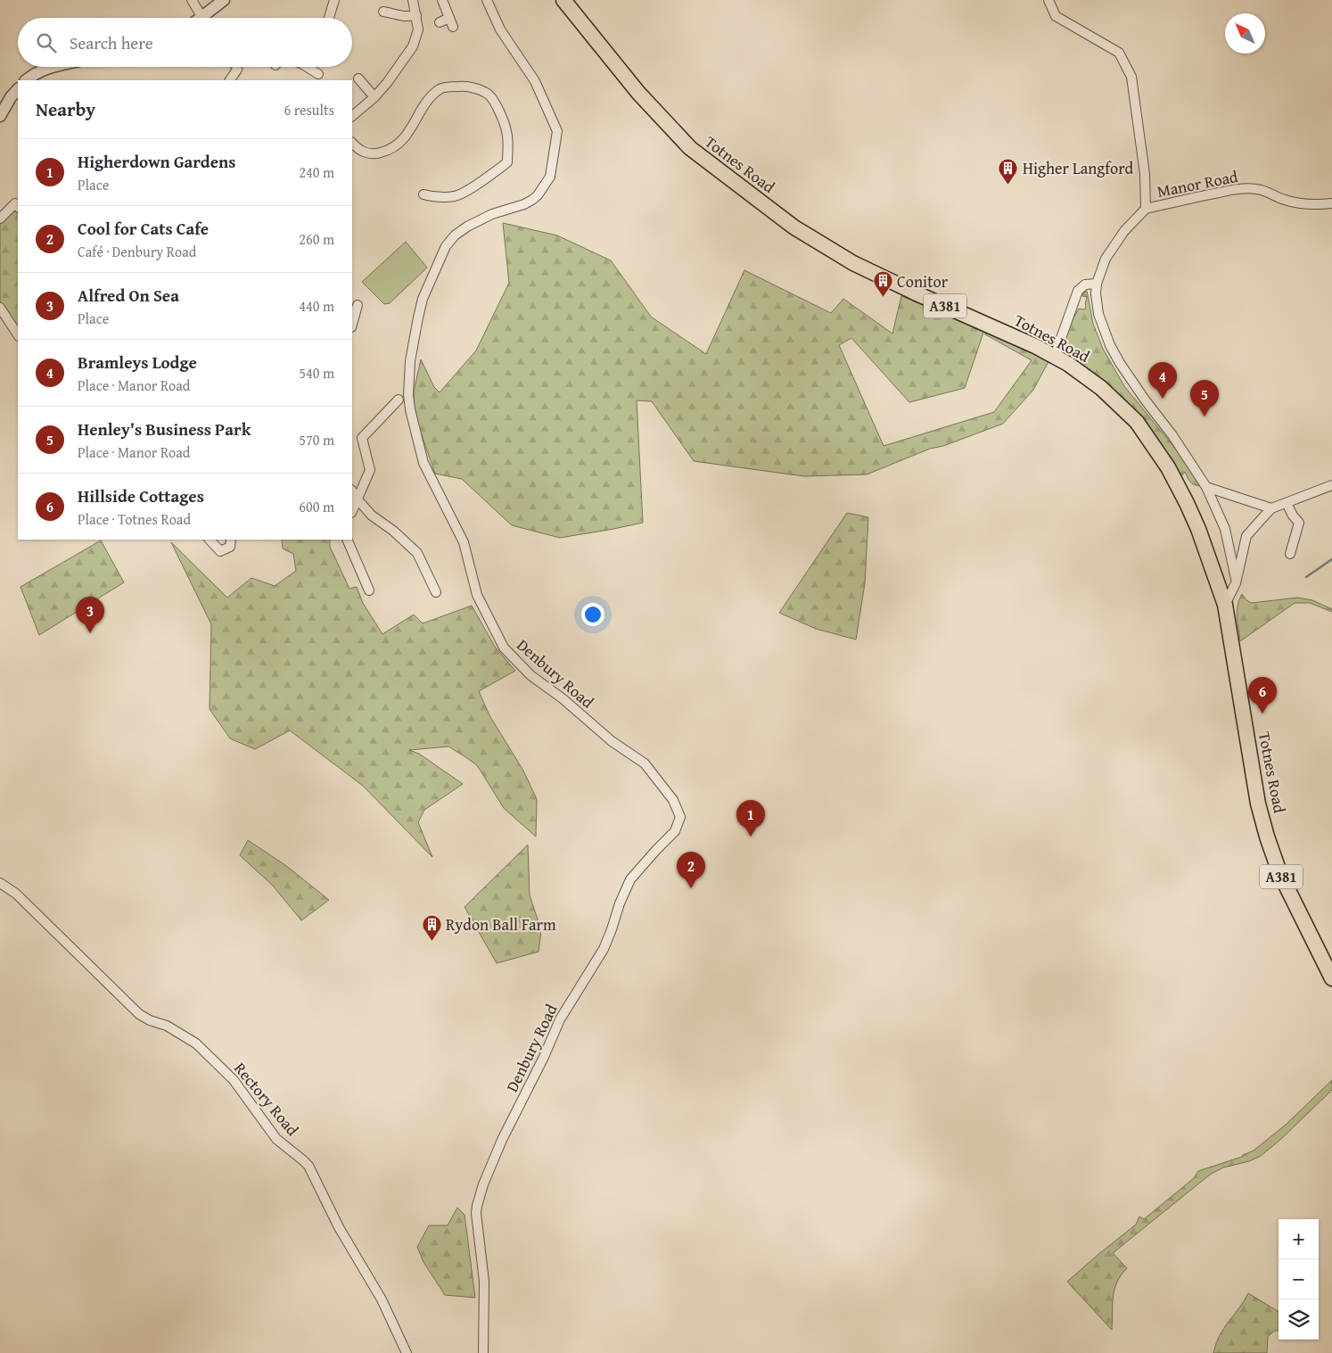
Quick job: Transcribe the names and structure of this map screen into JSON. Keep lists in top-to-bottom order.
{
  "streets": {
    "main road": ["Totnes Road", "A381"],
    "street": ["Manor Road", "Denbury Road", "Rectory Road"]
  },
  "places": {
    "building": ["Higher Langford", "Conitor", "Rydon Ball Farm"]
  },
  "north": "top left",
  "page": {
    "search": "Search here",
    "heading": ["Nearby", "6 results"],
    "list": [
      {
        "mark": "1",
        "name": "Higherdown Gardens",
        "note": "Place",
        "value": "240 m"
      },
      {
        "mark": "2",
        "name": "Cool for Cats Cafe",
        "note": "Café · Denbury Road",
        "value": "260 m"
      },
      {
        "mark": "3",
        "name": "Alfred On Sea",
        "note": "Place",
        "value": "440 m"
      },
      {
        "mark": "4",
        "name": "Bramleys Lodge",
        "note": "Place · Manor Road",
        "value": "540 m"
      },
      {
        "mark": "5",
        "name": "Henley's Business Park",
        "note": "Place · Manor Road",
        "value": "570 m"
      },
      {
        "mark": "6",
        "name": "Hillside Cottages",
        "note": "Place · Totnes Road",
        "value": "600 m"
      }
    ],
    "pins": [
      "4",
      "5",
      "3",
      "6",
      "1",
      "2"
    ],
    "map_buttons": ["+", "−"]
  }
}
